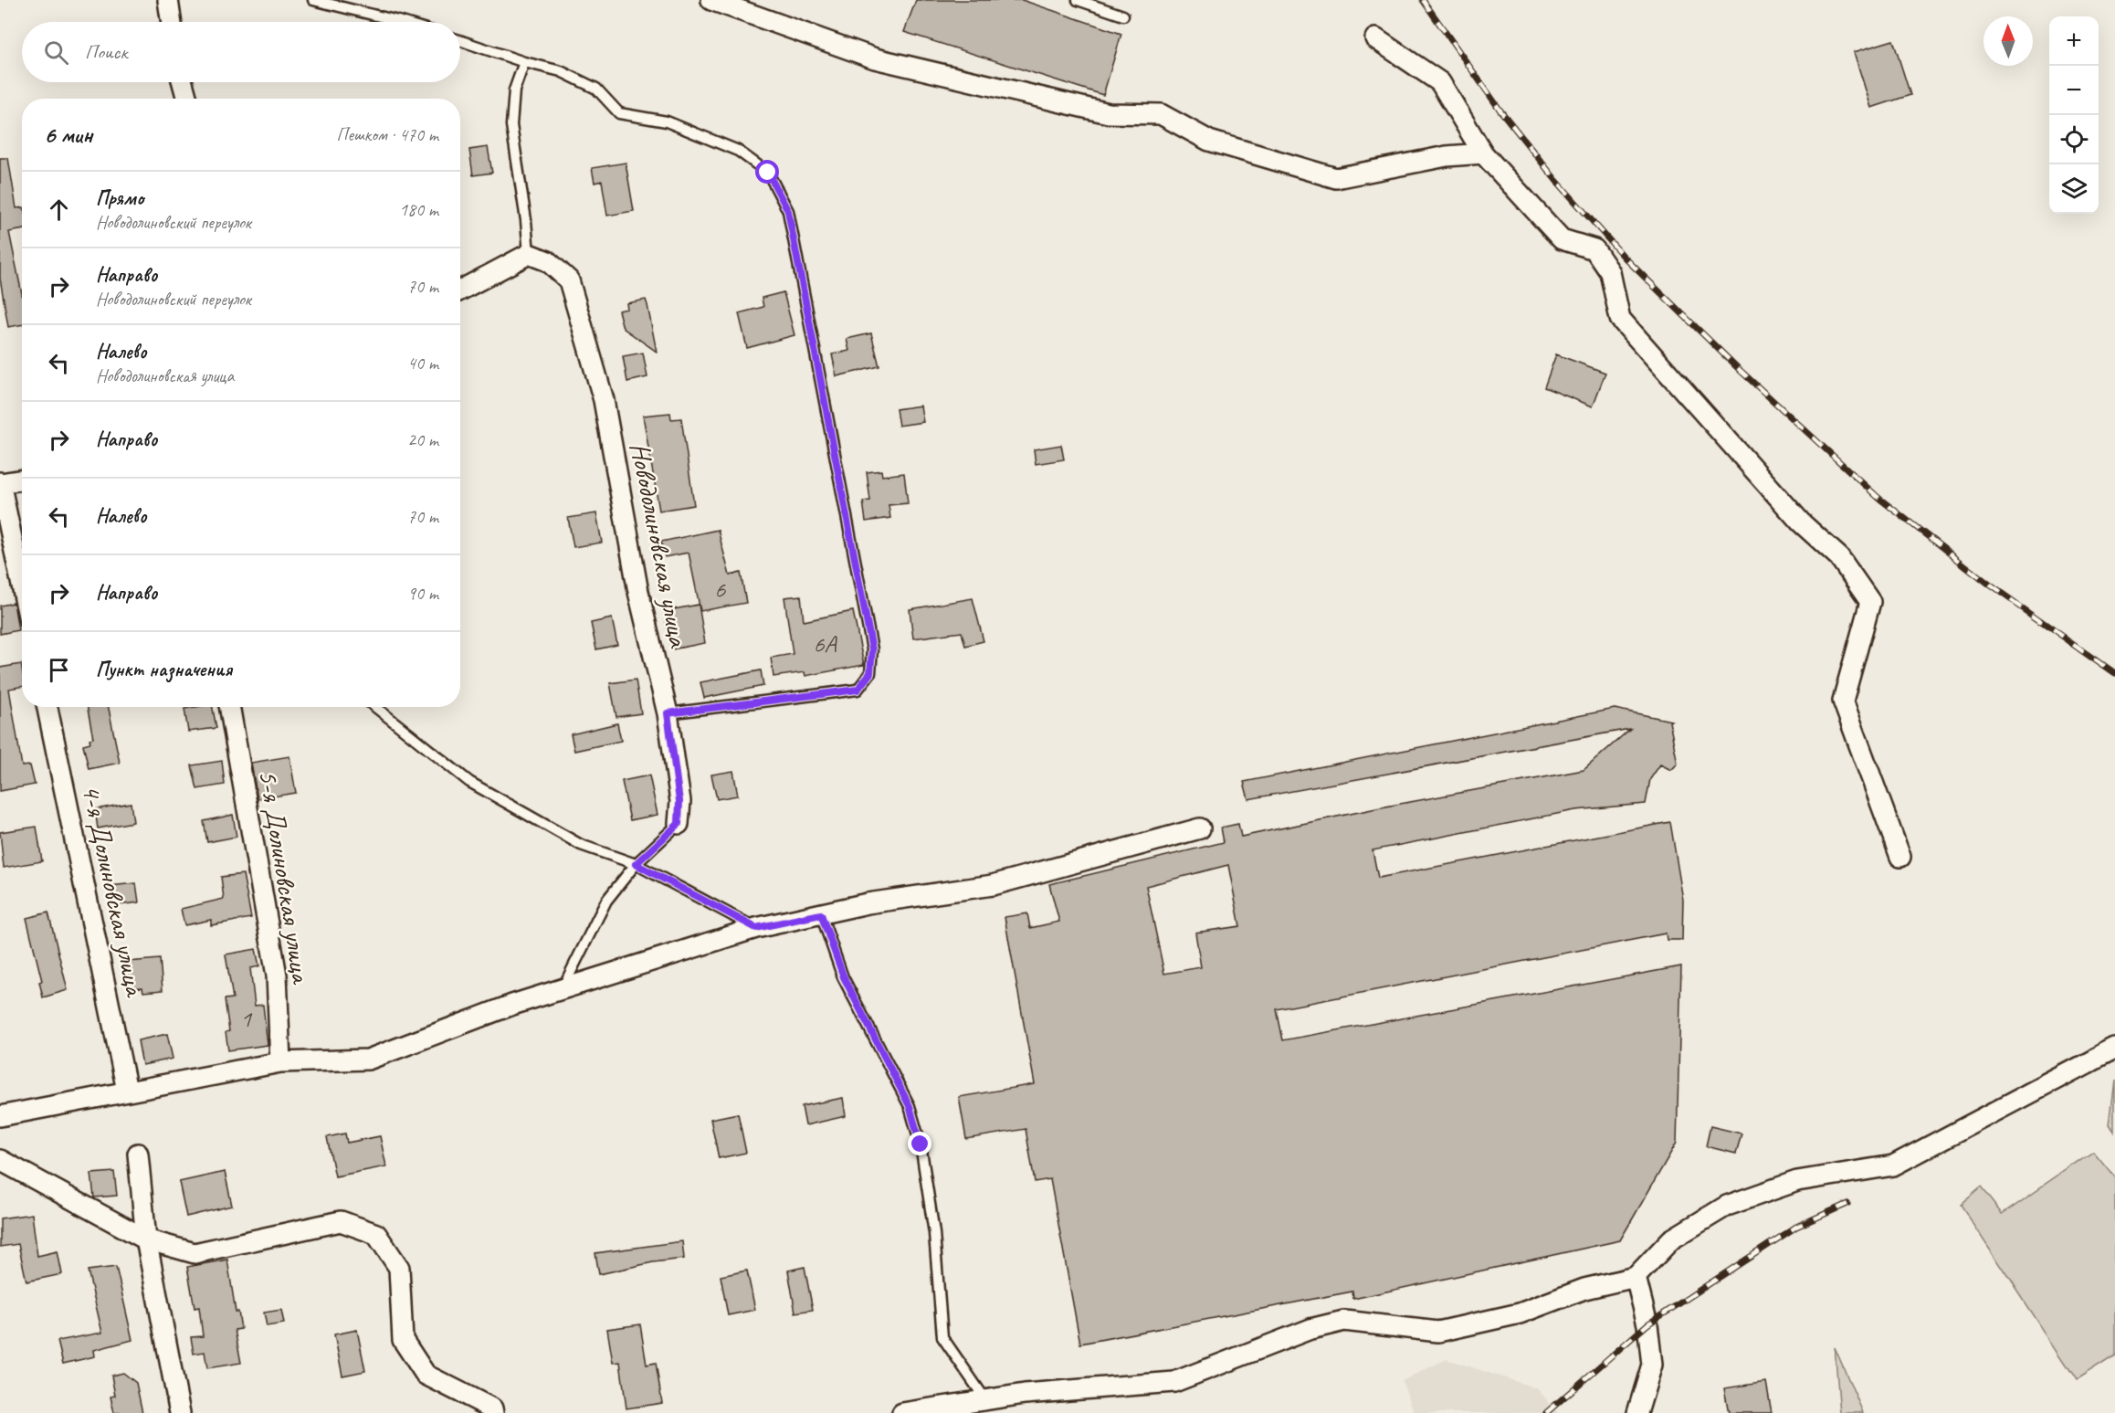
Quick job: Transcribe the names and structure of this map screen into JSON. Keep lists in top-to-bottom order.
{
  "streets": {
    "street": ["Новодолиновская улица", "5-я Долиновская улица", "4-я Долиновская улица"]
  },
  "house_numbers": ["6", "6А", "1"],
  "north": "top",
  "page": {
    "map_buttons": ["+", "−"],
    "search": "Поиск",
    "heading": ["6 мин", "Пешком · 470 m"],
    "list": [
      ["Прямо", "Новодолиновский переулок", "180 m"],
      ["Направо", "Новодолиновский переулок", "70 m"],
      ["Налево", "Новодолиновская улица", "40 m"],
      ["Направо", "20 m"],
      ["Налево", "70 m"],
      ["Направо", "90 m"],
      "Пункт назначения"
    ]
  }
}
